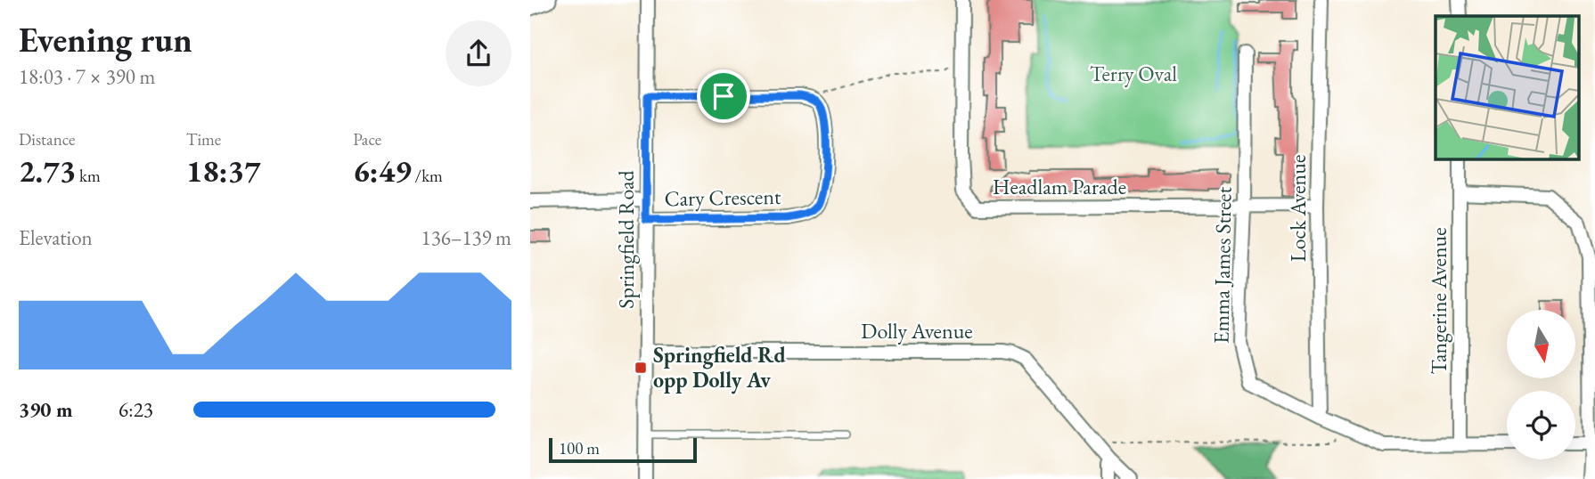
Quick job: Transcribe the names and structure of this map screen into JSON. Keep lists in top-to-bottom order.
{
  "streets": {
    "street": [
      "Headlam Parade",
      "Cary Crescent",
      "Lock Avenue",
      "Springfield Road",
      "Emma James Street",
      "Tangerine Avenue",
      "Dolly Avenue"
    ]
  },
  "crossings": [
    ["Headlam Parade", "Lock Avenue"],
    ["Headlam Parade", "Emma James Street"],
    ["Cary Crescent", "Springfield Road"],
    ["Lock Avenue", "Emma James Street"],
    ["Springfield Road", "Dolly Avenue"],
    ["Emma James Street", "Tangerine Avenue"]
  ],
  "parks": ["Terry Oval"],
  "places": {
    "transit": ["Springfield Rd opp Dolly Av"]
  },
  "scale_bar": "100 m",
  "north": "bottom",
  "page": {
    "heading": ["Evening run", "18:03 · 7 × 390 m"],
    "stats": [
      ["Distance", "2.73 km"],
      ["Time", "18:37"],
      ["Pace", "6:49 /km"]
    ],
    "chart": ["Elevation", "136–139 m"],
    "list": [
      {
        "name": "390 m",
        "note": "6:23"
      }
    ],
    "scale": "100 m"
  }
}
